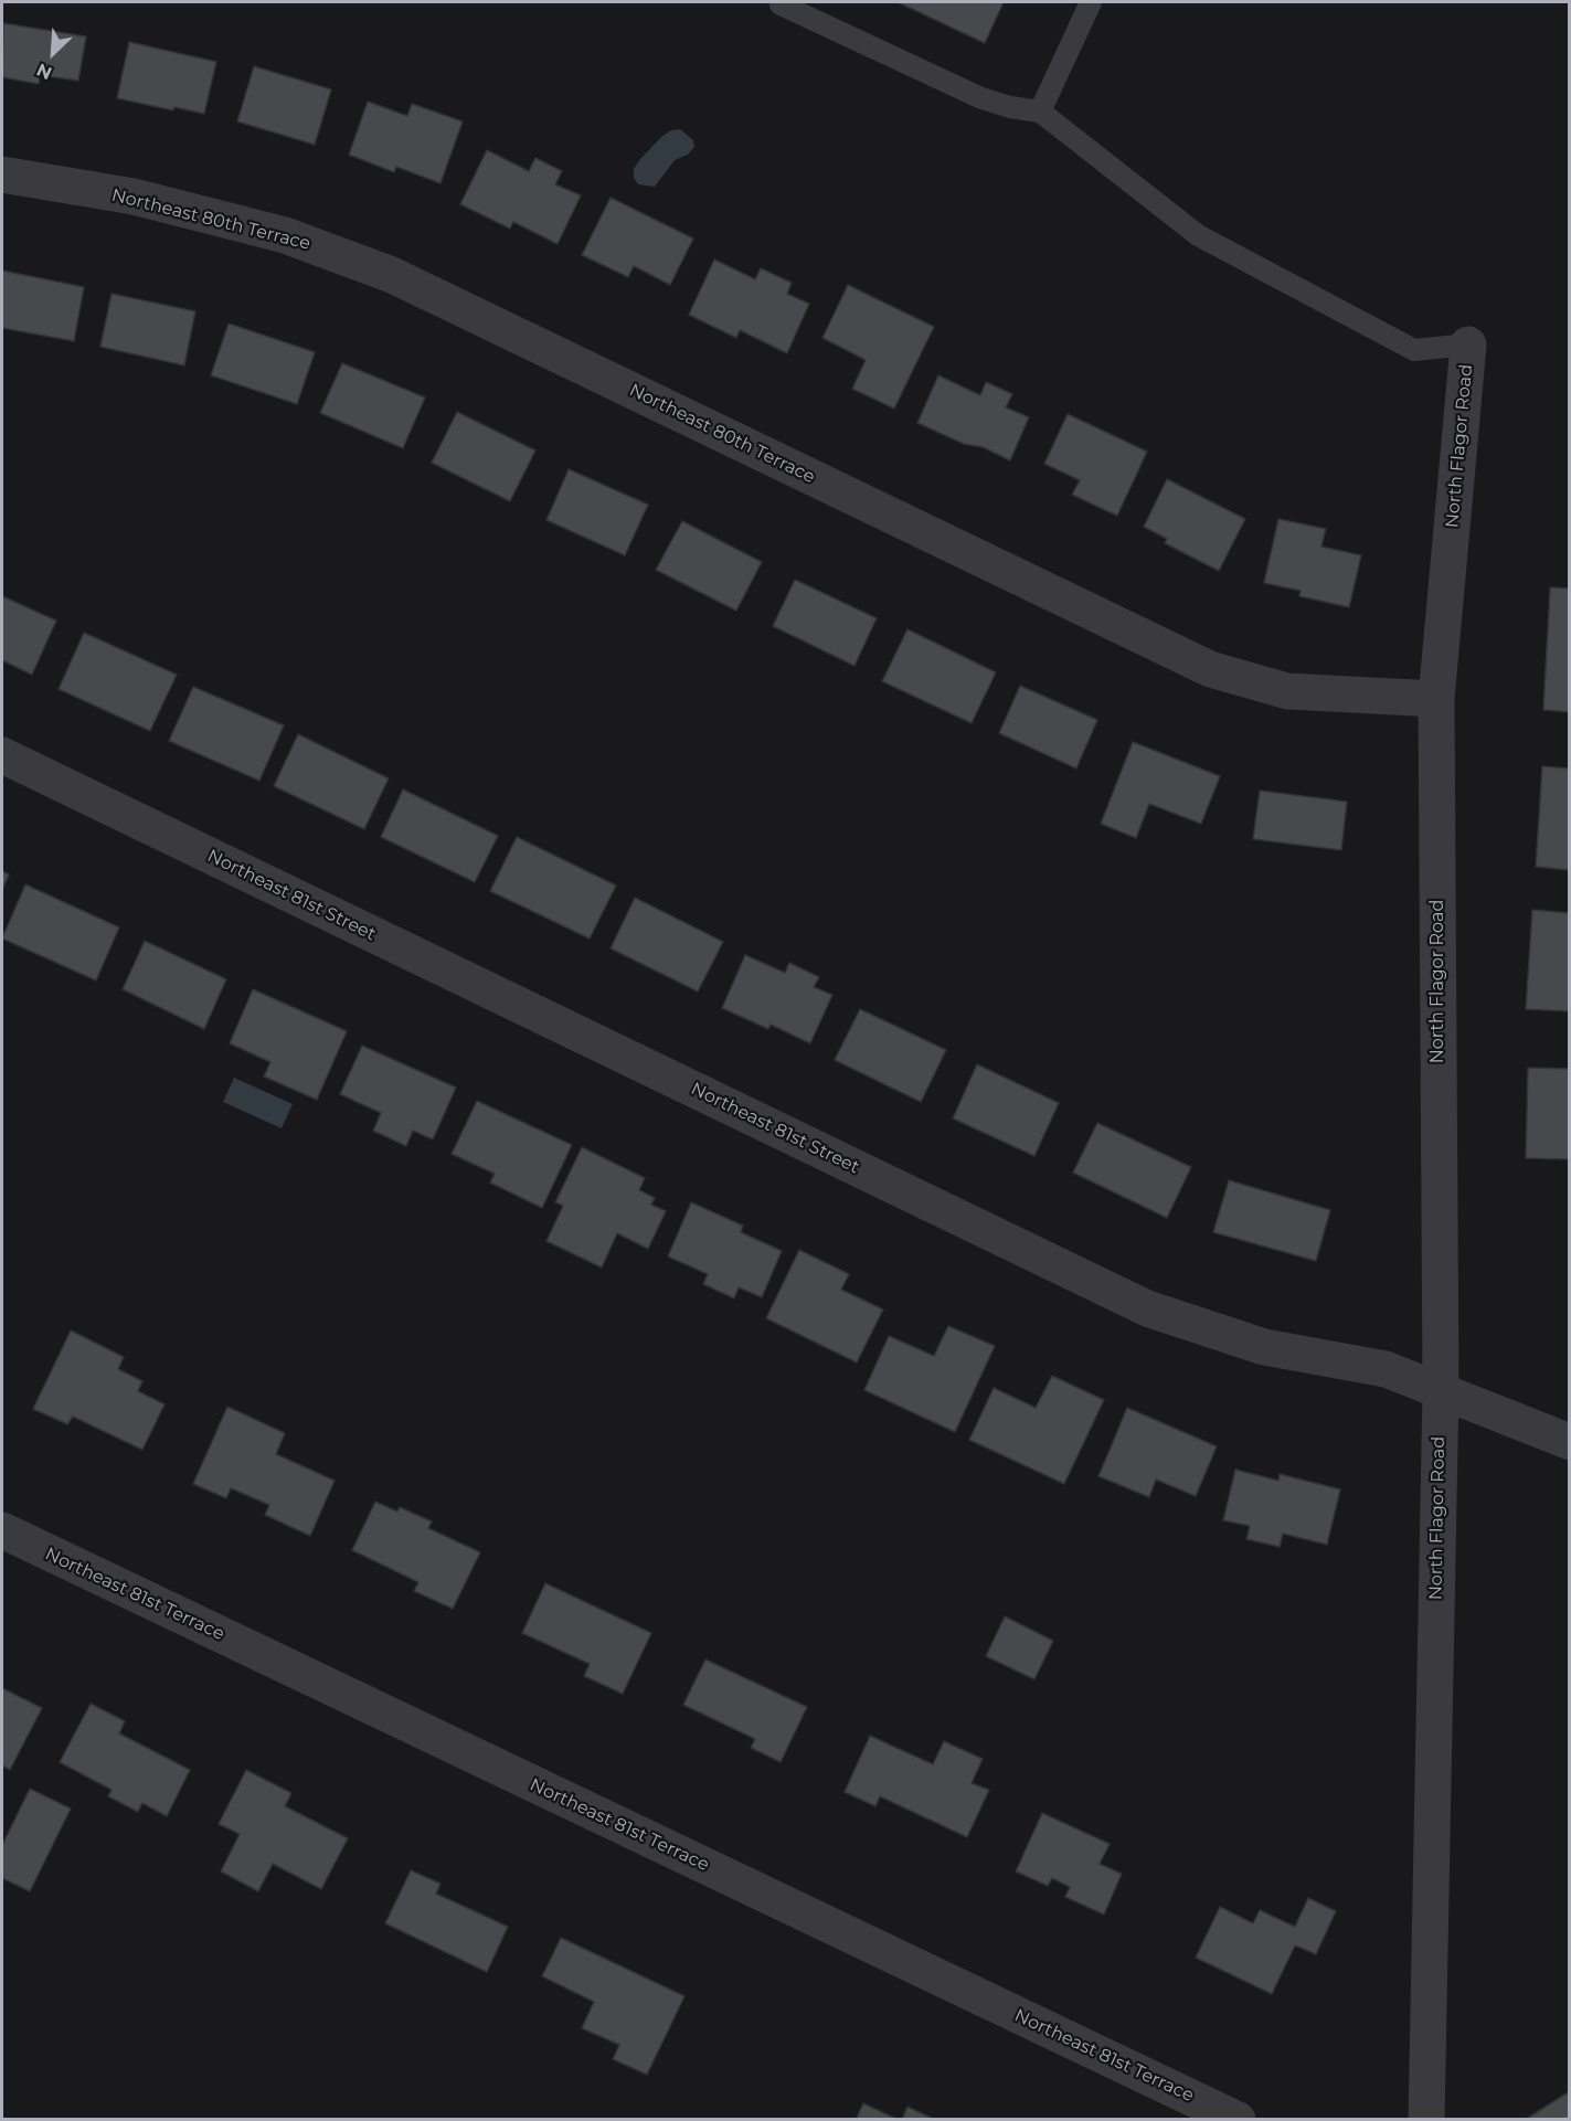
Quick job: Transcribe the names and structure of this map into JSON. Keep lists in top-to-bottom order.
{
  "streets": {
    "street": [
      "Northeast 80th Terrace",
      "North Flagor Road",
      "Northeast 81st Street",
      "Northeast 81st Terrace"
    ]
  },
  "crossings": [
    ["Northeast 80th Terrace", "North Flagor Road"],
    ["North Flagor Road", "Northeast 81st Street"]
  ],
  "north": "bottom left"
}
